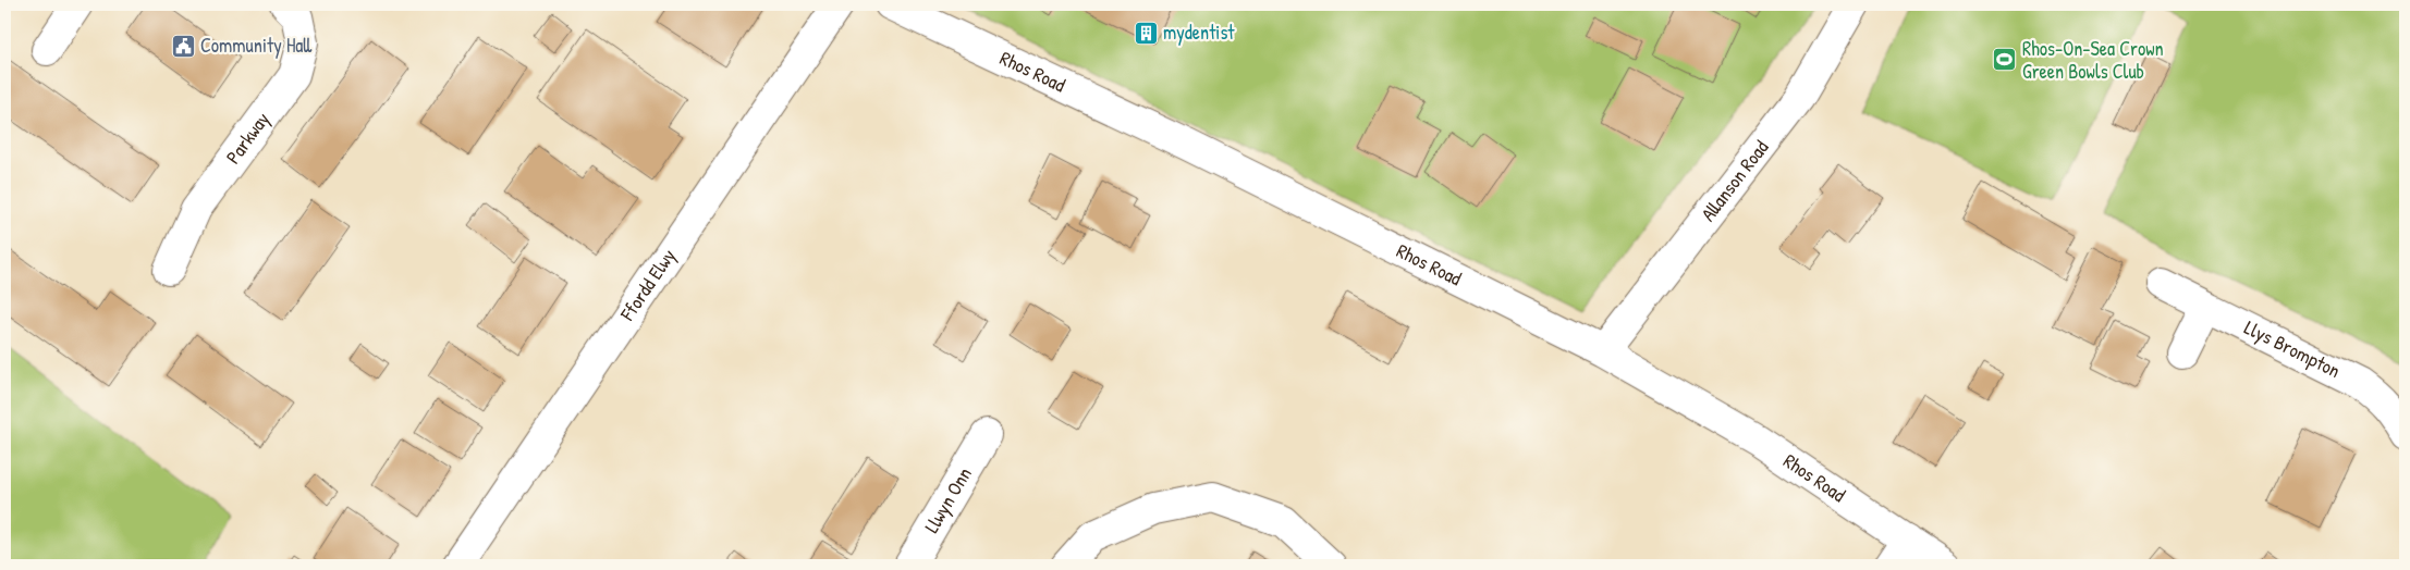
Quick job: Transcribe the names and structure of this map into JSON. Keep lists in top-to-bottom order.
{
  "streets": {
    "street": [
      "Rhos Road",
      "Parkway",
      "Allanson Road",
      "Ffordd Elwy",
      "Llys Brompton",
      "Llwyn Onn"
    ]
  },
  "crossings": [
    ["Rhos Road", "Allanson Road"]
  ],
  "places": {
    "building": ["mydentist"],
    "public building": ["Community Hall"],
    "sports": ["Rhos-On-Sea Crown Green Bowls Club"]
  }
}
